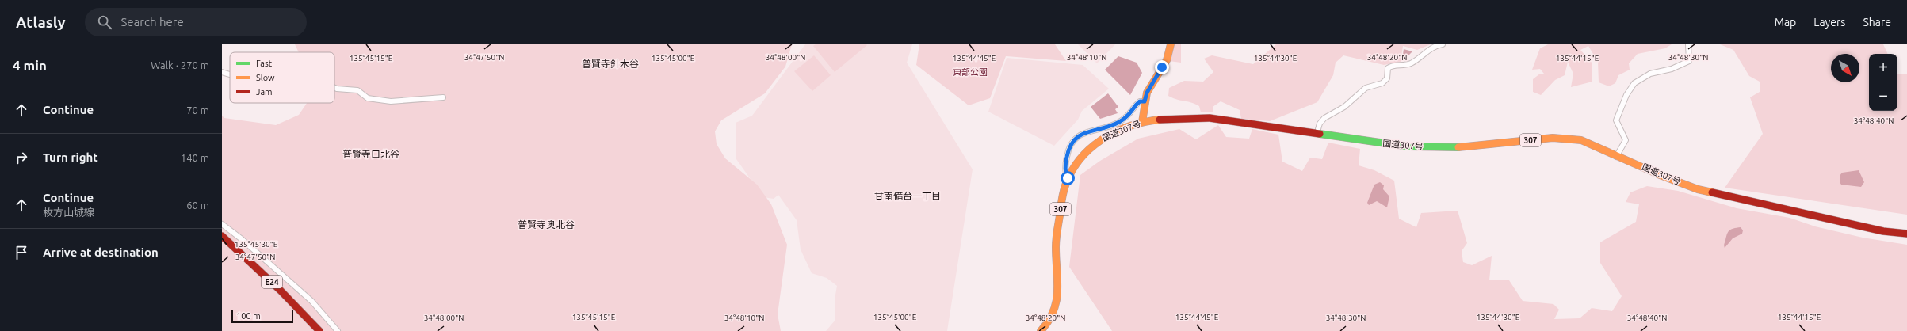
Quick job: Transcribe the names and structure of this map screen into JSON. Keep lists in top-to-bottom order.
{
  "streets": {
    "main road": ["国道307号", "307", "E24"]
  },
  "districts": [
    "普賢寺針木谷",
    "普賢寺口北谷",
    "甘南備台一丁目",
    "普賢寺奥北谷"
  ],
  "parks": ["東部公園"],
  "legend": ["Fast", "Slow", "Jam"],
  "scale_bar": "100 m",
  "north": "bottom right",
  "page": {
    "header": "Atlasly",
    "search": "Search here",
    "nav": ["Map", "Layers", "Share"],
    "heading": ["4 min", "Walk · 270 m"],
    "map_buttons": ["+", "−"],
    "list": [
      ["Continue", "70 m"],
      ["Turn right", "140 m"],
      ["Continue", "枚方山城線", "60 m"],
      "Arrive at destination"
    ],
    "scale": "100 m"
  },
  "coordinates": [
    "34°47'50\"N",
    "34°48'00\"N",
    "34°48'10\"N",
    "34°48'20\"N",
    "34°48'30\"N",
    "135°45'15\"E",
    "135°44'30\"E",
    "135°45'00\"E",
    "135°44'45\"E",
    "135°44'15\"E",
    "34°48'40\"N",
    "135°45'30\"E"
  ]
}
